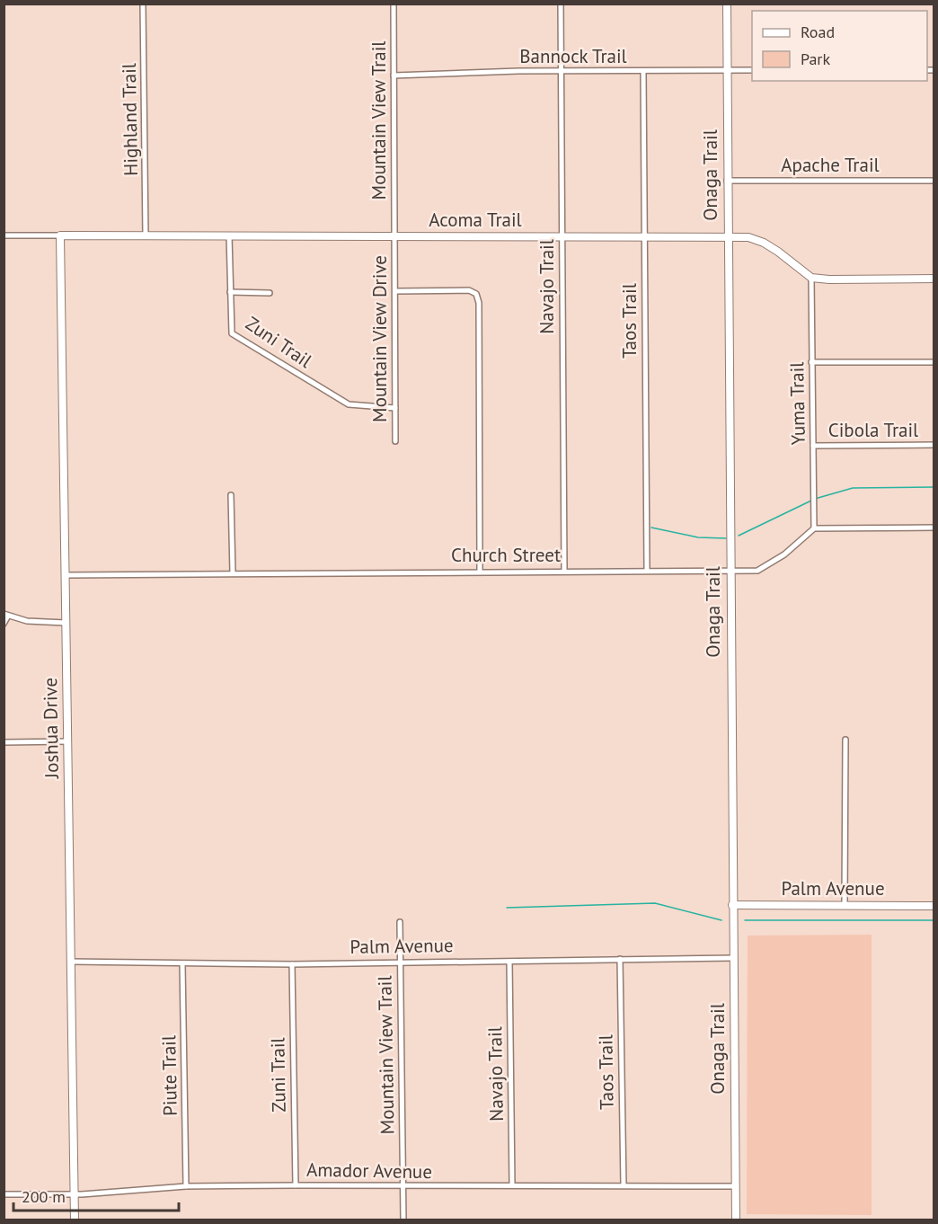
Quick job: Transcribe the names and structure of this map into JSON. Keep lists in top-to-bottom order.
{
  "streets": {
    "street": [
      "Bannock Trail",
      "Highland Trail",
      "Mountain View Trail",
      "Apache Trail",
      "Onaga Trail",
      "Acoma Trail",
      "Navajo Trail",
      "Taos Trail",
      "Mountain View Drive",
      "Zuni Trail",
      "Yuma Trail",
      "Cibola Trail",
      "Church Street",
      "Joshua Drive",
      "Palm Avenue",
      "Piute Trail",
      "Amador Avenue"
    ]
  },
  "crossings": [
    ["Bannock Trail", "Mountain View Trail"],
    ["Bannock Trail", "Onaga Trail"],
    ["Bannock Trail", "Navajo Trail"],
    ["Bannock Trail", "Taos Trail"],
    ["Highland Trail", "Acoma Trail"],
    ["Mountain View Trail", "Acoma Trail"],
    ["Mountain View Trail", "Mountain View Drive"],
    ["Mountain View Trail", "Palm Avenue"],
    ["Mountain View Trail", "Amador Avenue"],
    ["Apache Trail", "Onaga Trail"],
    ["Onaga Trail", "Acoma Trail"],
    ["Onaga Trail", "Church Street"],
    ["Onaga Trail", "Palm Avenue"],
    ["Onaga Trail", "Amador Avenue"],
    ["Acoma Trail", "Navajo Trail"],
    ["Acoma Trail", "Taos Trail"],
    ["Acoma Trail", "Mountain View Drive"],
    ["Acoma Trail", "Zuni Trail"],
    ["Acoma Trail", "Yuma Trail"],
    ["Acoma Trail", "Joshua Drive"],
    ["Navajo Trail", "Church Street"],
    ["Navajo Trail", "Palm Avenue"],
    ["Navajo Trail", "Amador Avenue"],
    ["Taos Trail", "Church Street"],
    ["Taos Trail", "Palm Avenue"],
    ["Taos Trail", "Amador Avenue"],
    ["Mountain View Drive", "Zuni Trail"],
    ["Zuni Trail", "Palm Avenue"],
    ["Zuni Trail", "Amador Avenue"],
    ["Yuma Trail", "Cibola Trail"],
    ["Yuma Trail", "Church Street"],
    ["Church Street", "Joshua Drive"],
    ["Joshua Drive", "Palm Avenue"],
    ["Joshua Drive", "Amador Avenue"],
    ["Palm Avenue", "Piute Trail"],
    ["Piute Trail", "Amador Avenue"]
  ],
  "legend": ["Road", "Park"],
  "scale_bar": "200 m"
}
